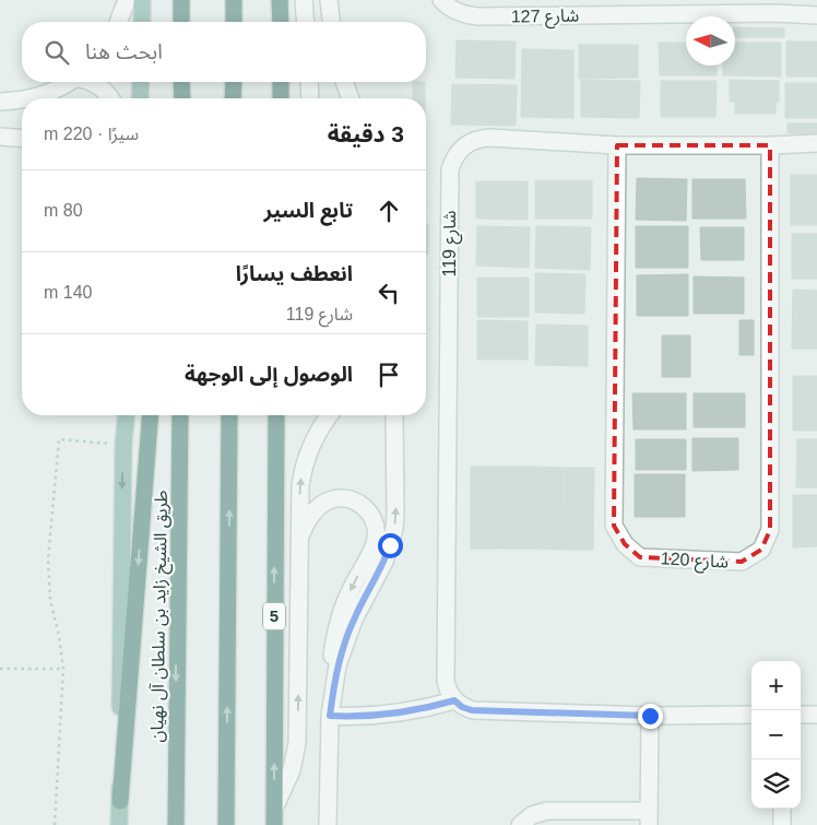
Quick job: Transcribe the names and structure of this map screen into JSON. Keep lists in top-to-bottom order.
{
  "streets": {
    "highway": ["طريق الشيخ زايد بن سلطان آل نهيان", "5"],
    "street": ["شارع 127", "شارع 119", "شارع 120"]
  },
  "crossings": [
    ["شارع 119", "شارع 120"]
  ],
  "north": "left",
  "page": {
    "search": "ابحث هنا",
    "heading": ["3 دقيقة", "سيرًا · 220 m"],
    "list": [
      ["تابع السير", "80 m"],
      ["انعطف يسارًا", "شارع 119", "140 m"],
      "الوصول إلى الوجهة"
    ],
    "map_buttons": ["+", "−"]
  }
}
